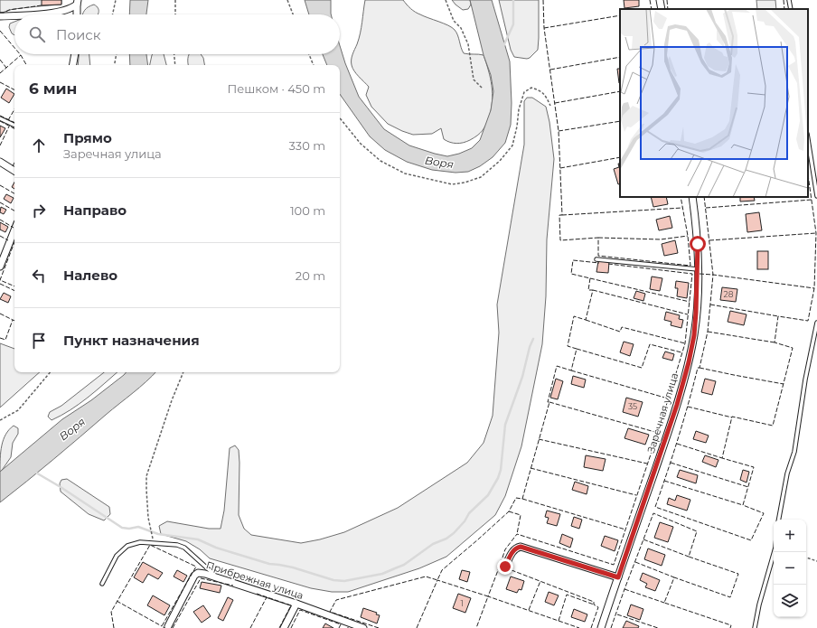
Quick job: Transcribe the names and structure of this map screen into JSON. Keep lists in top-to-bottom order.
{
  "streets": {
    "street": ["Заречная улица", "Прибрежная улица"]
  },
  "water": ["Воря"],
  "house_numbers": ["28", "35", "1"],
  "page": {
    "search": "Поиск",
    "heading": ["6 мин", "Пешком · 450 m"],
    "list": [
      ["Прямо", "Заречная улица", "330 m"],
      ["Направо", "100 m"],
      ["Налево", "20 m"],
      "Пункт назначения"
    ],
    "map_buttons": ["+", "−"]
  }
}
